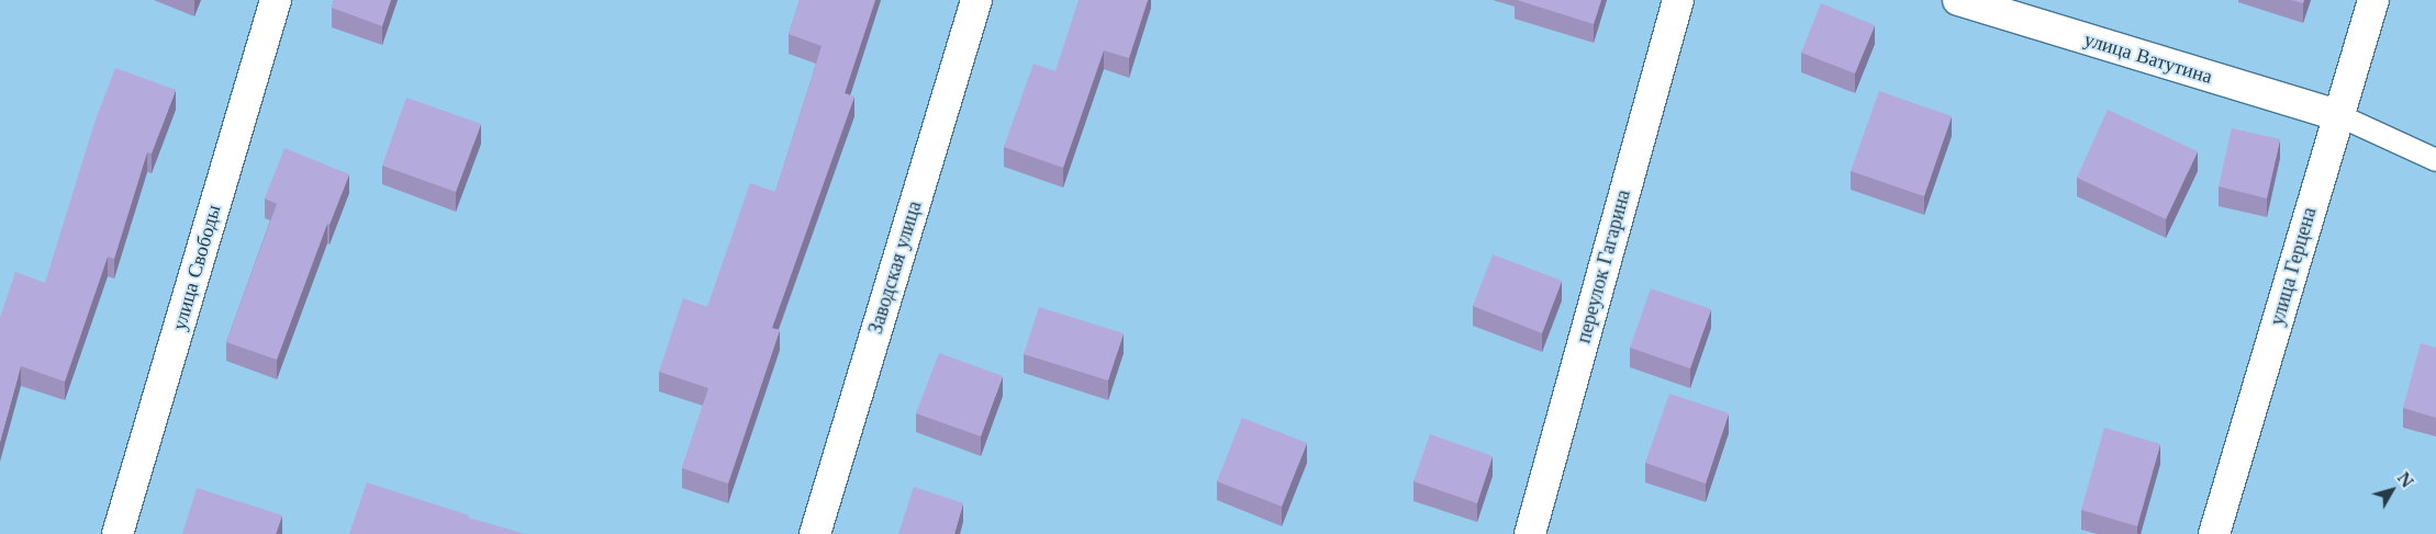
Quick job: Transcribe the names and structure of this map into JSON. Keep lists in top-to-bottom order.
{
  "streets": {
    "street": [
      "улица Ватутина",
      "переулок Гагарина",
      "улица Герцена",
      "улица Свободы",
      "Заводская улица"
    ]
  },
  "crossings": [
    ["улица Ватутина", "улица Герцена"]
  ],
  "north": "top right"
}
